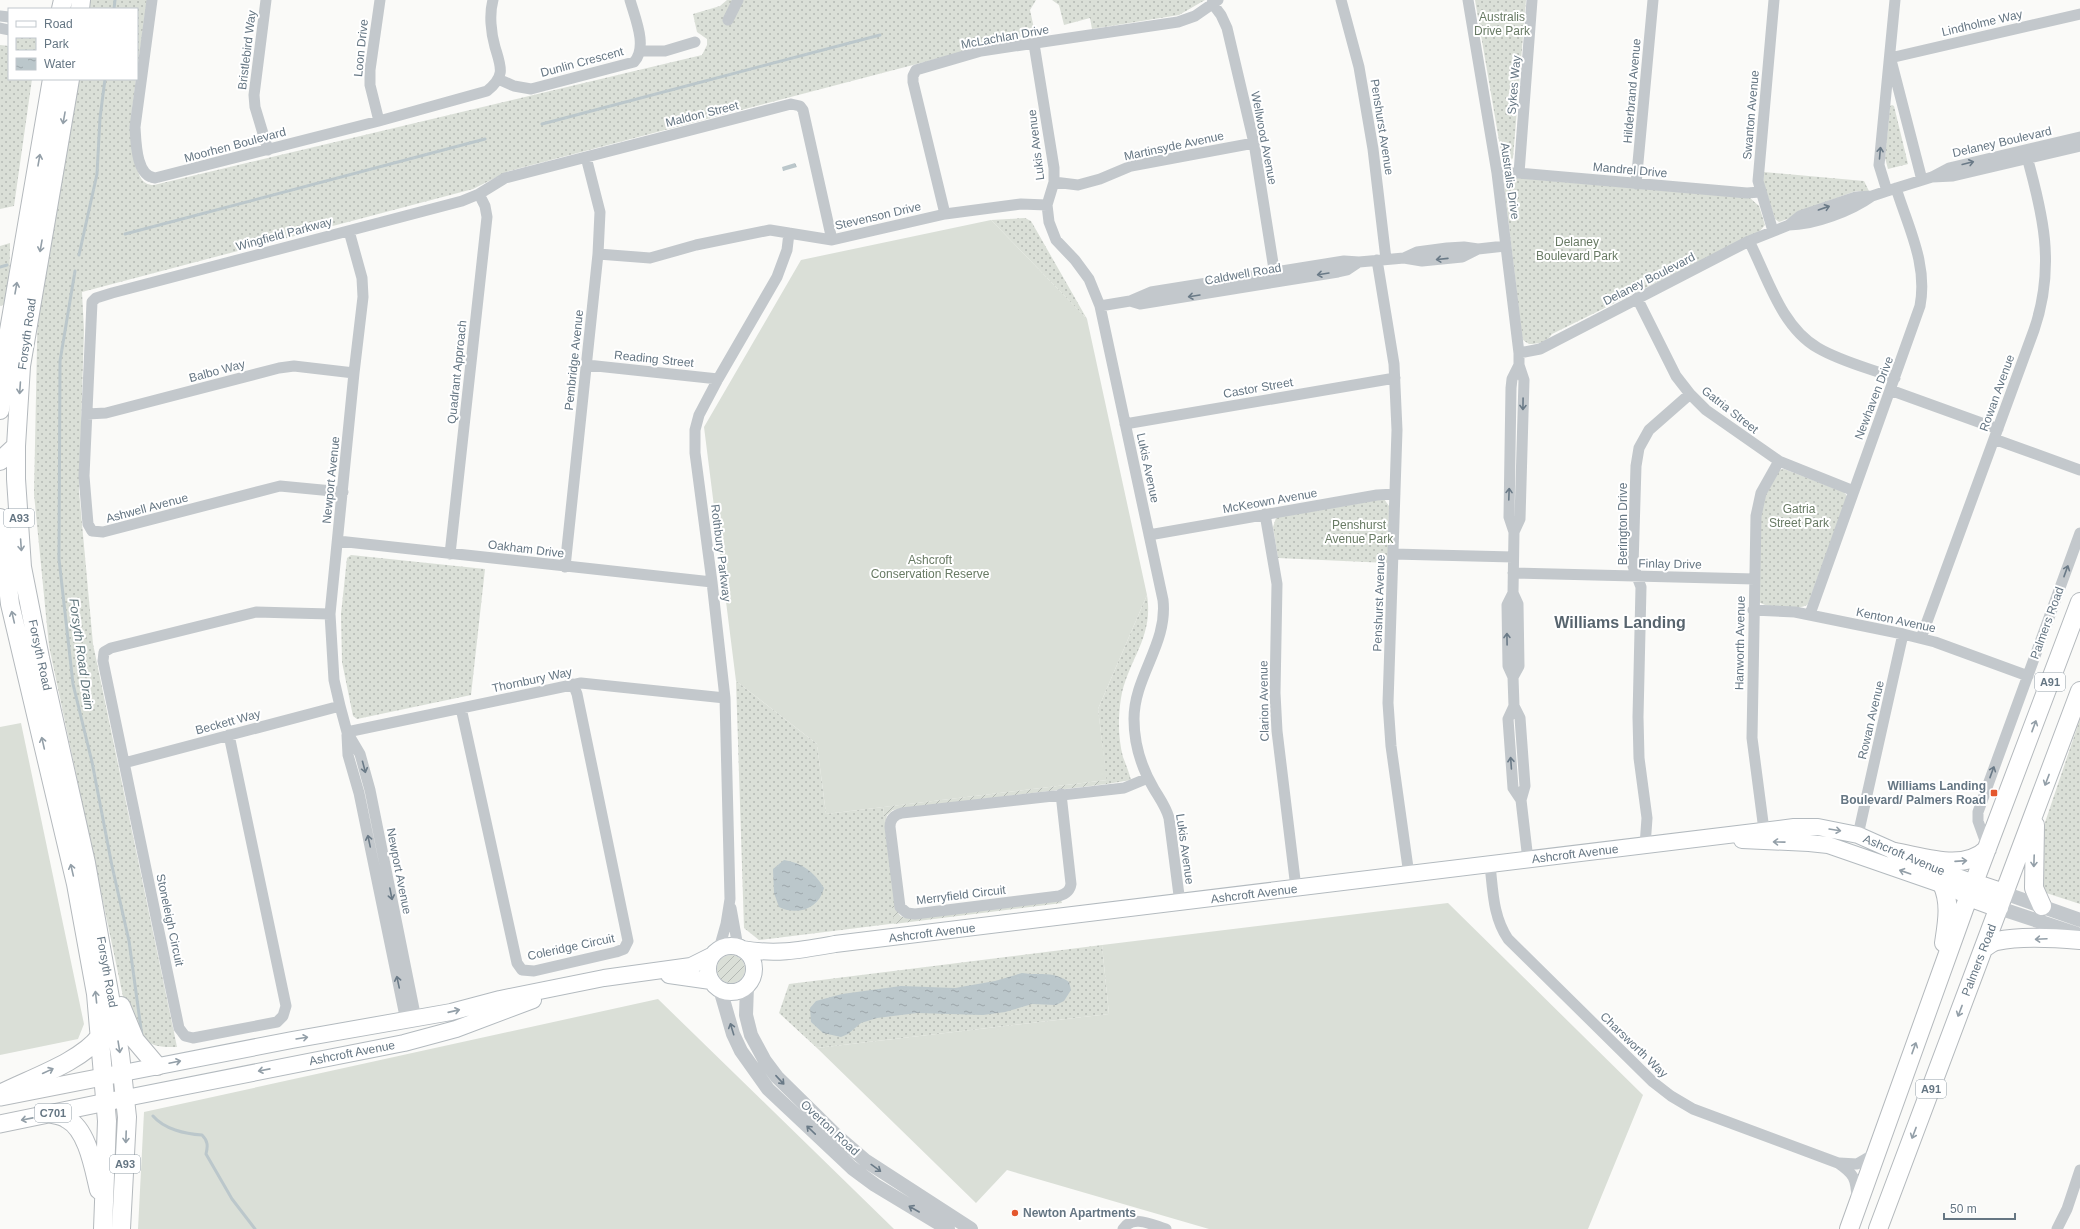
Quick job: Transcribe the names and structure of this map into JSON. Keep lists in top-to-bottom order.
{
  "streets": {
    "highway": [
      "Forsyth Road",
      "A93",
      "Palmers Road",
      "A91"
    ],
    "main road": ["Ashcroft Avenue", "C701"],
    "street": [
      "Lindholme Way",
      "McLachlan Drive",
      "Loon Drive",
      "Bristlebird Way",
      "Dunlin Crescent",
      "Sykes Way",
      "Hilderbrand Avenue",
      "Maldon Street",
      "Swanton Avenue",
      "Penshurst Avenue",
      "Wellwood Avenue",
      "Delaney Boulevard",
      "Moorhen Boulevard",
      "Lukis Avenue",
      "Martinsyde Avenue",
      "Mandrel Drive",
      "Australis Drive",
      "Stevenson Drive",
      "Wingfield Parkway",
      "Caldwell Road",
      "Reading Street",
      "Pembridge Avenue",
      "Balbo Way",
      "Quadrant Approach",
      "Castor Street",
      "Rowan Avenue",
      "Newhaven Drive",
      "Gatria Street",
      "Newport Avenue",
      "McKeown Avenue",
      "Ashwell Avenue",
      "Berington Drive",
      "Oakham Drive",
      "Rothbury Parkway",
      "Finlay Drive",
      "Kenton Avenue",
      "Hanworth Avenue",
      "Thornbury Way",
      "Clarion Avenue",
      "Beckett Way",
      "Merryfield Circuit",
      "Stoneleigh Circuit",
      "Coleridge Circuit",
      "Charsworth Way",
      "Overton Road"
    ]
  },
  "crossings": [
    ["Lindholme Way", "Newhaven Drive"],
    ["McLachlan Drive", "Wellwood Avenue"],
    ["McLachlan Drive", "Lukis Avenue"],
    ["McLachlan Drive", "Stevenson Drive"],
    ["Loon Drive", "Moorhen Boulevard"],
    ["Bristlebird Way", "Moorhen Boulevard"],
    ["Dunlin Crescent", "Moorhen Boulevard"],
    ["Sykes Way", "Mandrel Drive"],
    ["Hilderbrand Avenue", "Mandrel Drive"],
    ["Maldon Street", "Stevenson Drive"],
    ["Maldon Street", "Wingfield Parkway"],
    ["Maldon Street", "Pembridge Avenue"],
    ["Maldon Street", "Quadrant Approach"],
    ["Swanton Avenue", "Delaney Boulevard"],
    ["Swanton Avenue", "Mandrel Drive"],
    ["Penshurst Avenue", "Caldwell Road"],
    ["Penshurst Avenue", "Castor Street"],
    ["Penshurst Avenue", "McKeown Avenue"],
    ["Penshurst Avenue", "Ashcroft Avenue"],
    ["Wellwood Avenue", "Martinsyde Avenue"],
    ["Wellwood Avenue", "Caldwell Road"],
    ["Delaney Boulevard", "Australis Drive"],
    ["Delaney Boulevard", "Rowan Avenue"],
    ["Delaney Boulevard", "Newhaven Drive"],
    ["Delaney Boulevard", "Gatria Street"],
    ["Lukis Avenue", "Martinsyde Avenue"],
    ["Lukis Avenue", "Stevenson Drive"],
    ["Lukis Avenue", "Caldwell Road"],
    ["Lukis Avenue", "Castor Street"],
    ["Lukis Avenue", "McKeown Avenue"],
    ["Lukis Avenue", "Ashcroft Avenue"],
    ["Lukis Avenue", "Merryfield Circuit"],
    ["Mandrel Drive", "Australis Drive"],
    ["Australis Drive", "Caldwell Road"],
    ["Australis Drive", "Finlay Drive"],
    ["Australis Drive", "Ashcroft Avenue"],
    ["Stevenson Drive", "Pembridge Avenue"],
    ["Stevenson Drive", "Rothbury Parkway"],
    ["Wingfield Parkway", "Quadrant Approach"],
    ["Wingfield Parkway", "Newport Avenue"],
    ["Wingfield Parkway", "Ashwell Avenue"],
    ["Forsyth Road", "Ashcroft Avenue"],
    ["Forsyth Road", "C701"],
    ["Reading Street", "Pembridge Avenue"],
    ["Reading Street", "Rothbury Parkway"],
    ["Pembridge Avenue", "Oakham Drive"],
    ["Balbo Way", "Newport Avenue"],
    ["Balbo Way", "Ashwell Avenue"],
    ["Quadrant Approach", "Oakham Drive"],
    ["Rowan Avenue", "Kenton Avenue"],
    ["Rowan Avenue", "Ashcroft Avenue"],
    ["Newhaven Drive", "Gatria Street"],
    ["Newhaven Drive", "Kenton Avenue"],
    ["Gatria Street", "Berington Drive"],
    ["Gatria Street", "Hanworth Avenue"],
    ["Newport Avenue", "Ashwell Avenue"],
    ["Newport Avenue", "Oakham Drive"],
    ["Newport Avenue", "Thornbury Way"],
    ["Newport Avenue", "Beckett Way"],
    ["Newport Avenue", "Ashcroft Avenue"],
    ["Newport Avenue", "Stoneleigh Circuit"],
    ["McKeown Avenue", "Clarion Avenue"],
    ["Berington Drive", "Finlay Drive"],
    ["Berington Drive", "Ashcroft Avenue"],
    ["Oakham Drive", "Rothbury Parkway"],
    ["Rothbury Parkway", "Thornbury Way"],
    ["Rothbury Parkway", "Ashcroft Avenue"],
    ["Rothbury Parkway", "Overton Road"],
    ["Finlay Drive", "Hanworth Avenue"],
    ["Kenton Avenue", "Palmers Road"],
    ["Kenton Avenue", "Hanworth Avenue"],
    ["Palmers Road", "Ashcroft Avenue"],
    ["Palmers Road", "Charsworth Way"],
    ["Hanworth Avenue", "Ashcroft Avenue"],
    ["Thornbury Way", "Coleridge Circuit"],
    ["Clarion Avenue", "Ashcroft Avenue"],
    ["Beckett Way", "Stoneleigh Circuit"],
    ["Ashcroft Avenue", "Charsworth Way"],
    ["Ashcroft Avenue", "C701"],
    ["Ashcroft Avenue", "Overton Road"]
  ],
  "districts": ["Williams Landing"],
  "water": ["Forsyth Road Drain"],
  "parks": [
    "Australis Drive Park",
    "Delaney Boulevard Park",
    "Gatria Street Park",
    "Penshurst Avenue Park",
    "Ashcroft Conservation Reserve"
  ],
  "places": {
    "transit": ["Williams Landing Boulevard/ Palmers Road"],
    "other": ["Newton Apartments"]
  },
  "legend": ["Road", "Park", "Water"],
  "scale_bar": "50 m"
}
